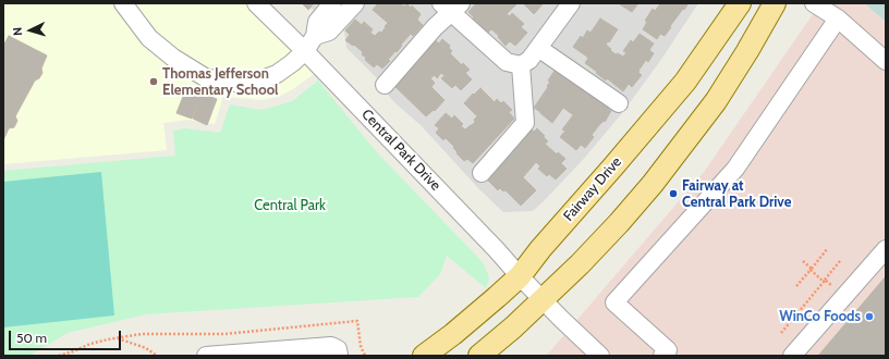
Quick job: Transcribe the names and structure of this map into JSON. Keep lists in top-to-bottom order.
{
  "streets": {
    "main road": ["Fairway Drive"],
    "street": ["Central Park Drive"]
  },
  "crossings": [
    ["Central Park Drive", "Fairway Drive"]
  ],
  "parks": ["Central Park"],
  "places": ["Thomas Jefferson Elementary School", "Fairway at Central Park Drive", "WinCo Foods"],
  "scale_bar": "50 m",
  "north": "left"
}
